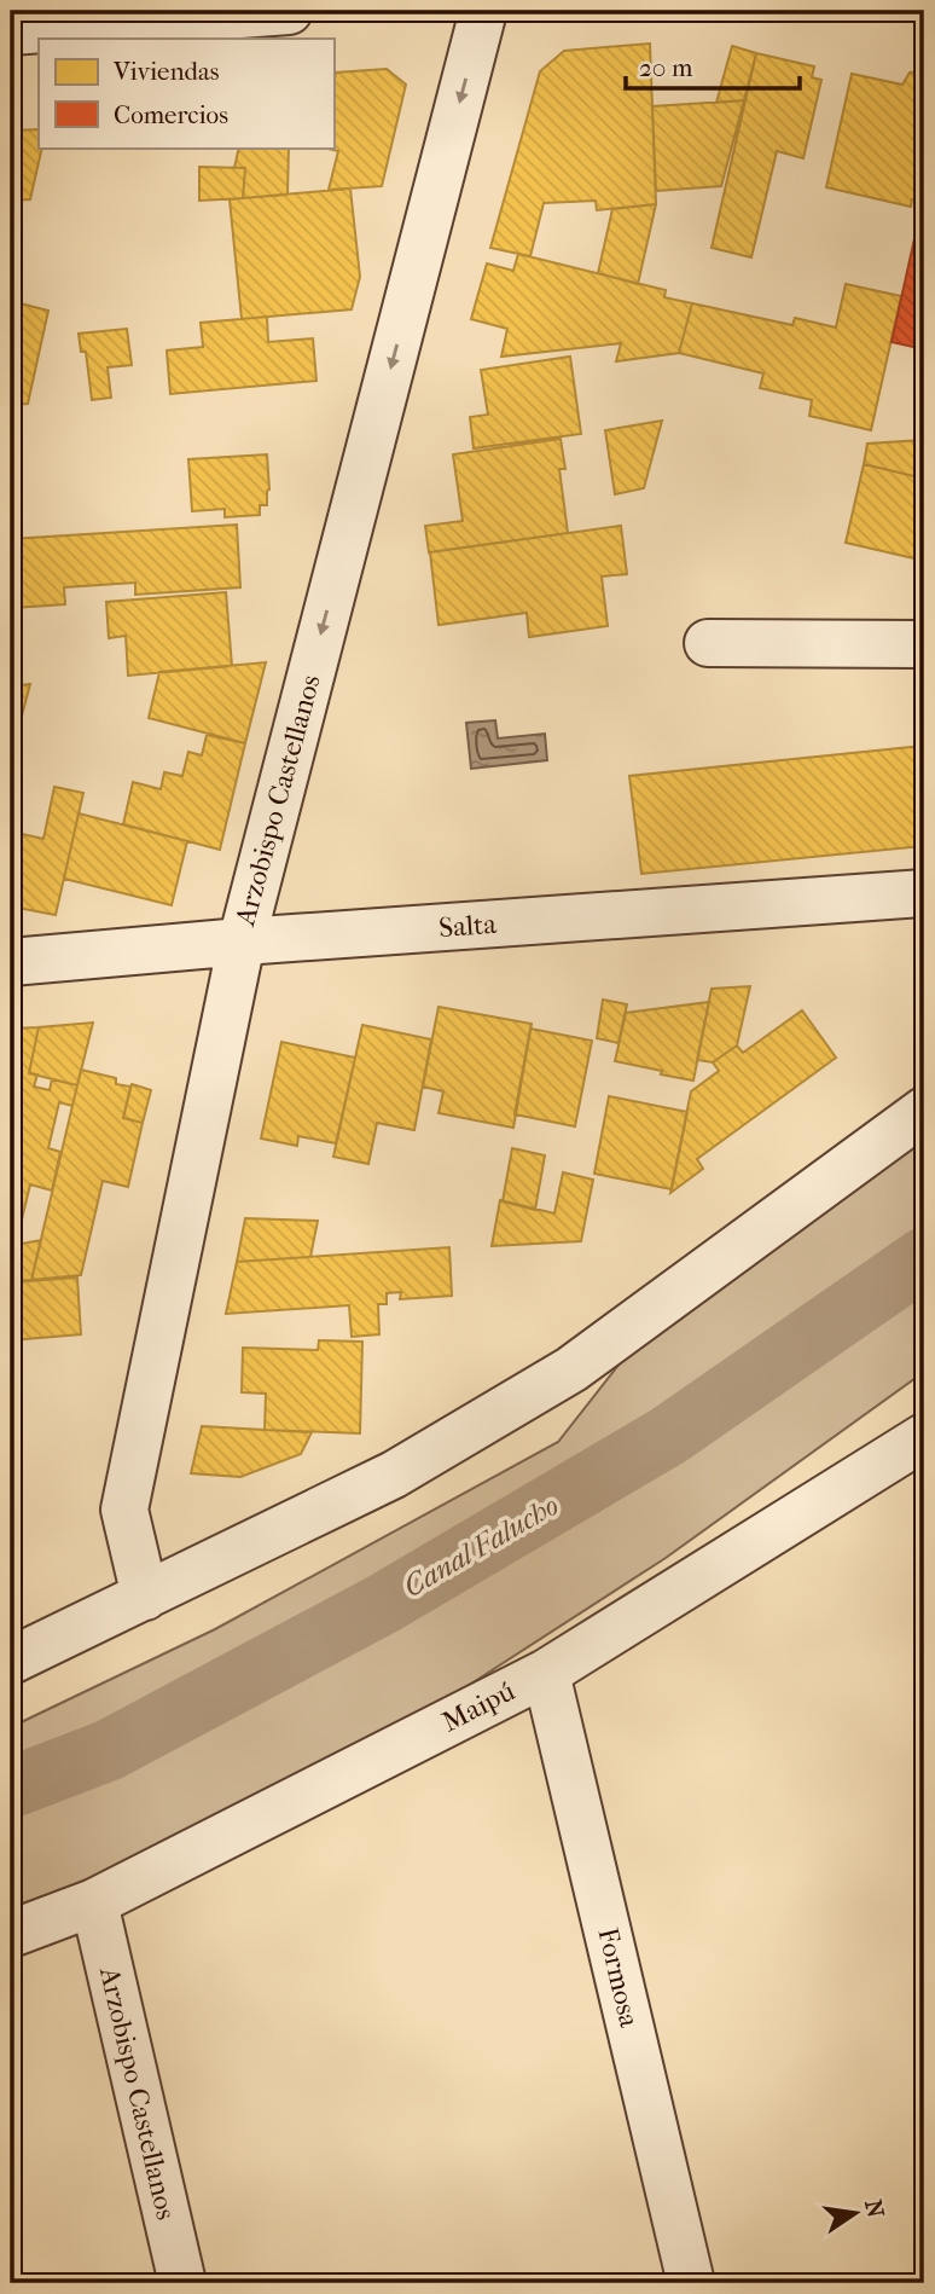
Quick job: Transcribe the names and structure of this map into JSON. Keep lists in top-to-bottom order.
{
  "streets": {
    "street": [
      "Arzobispo Castellanos",
      "Salta",
      "Maipú",
      "Formosa"
    ]
  },
  "crossings": [
    ["Arzobispo Castellanos", "Salta"],
    ["Arzobispo Castellanos", "Maipú"],
    ["Maipú", "Formosa"]
  ],
  "one_way": ["Arzobispo Castellanos"],
  "water": ["Canal Falucho"],
  "legend": ["Viviendas", "Comercios"],
  "scale_bar": "20 m",
  "north": "right"
}
